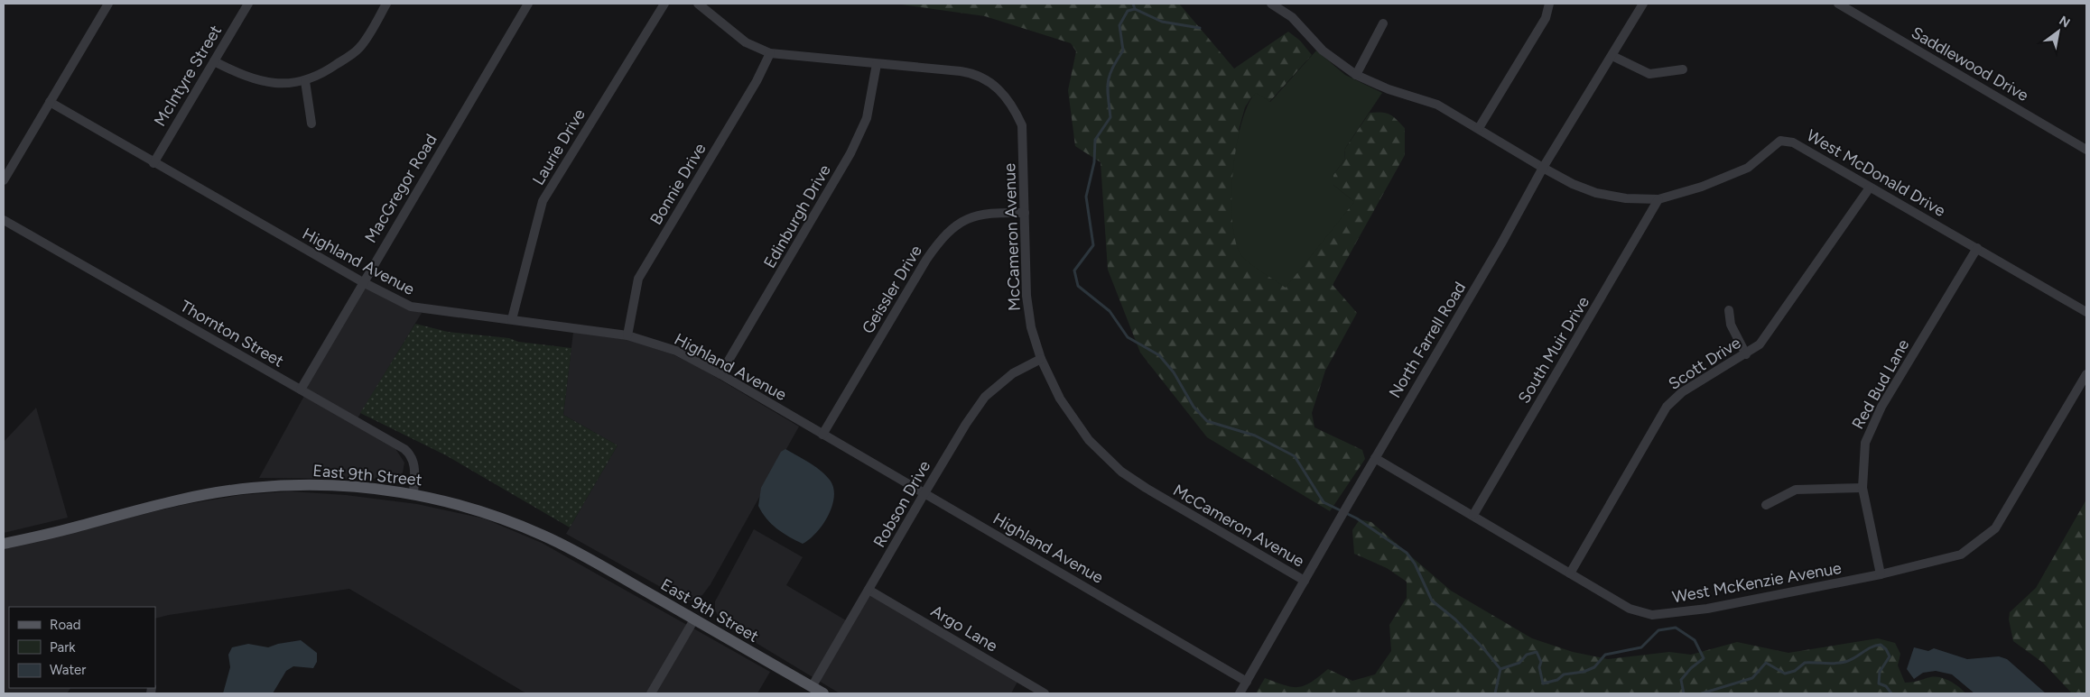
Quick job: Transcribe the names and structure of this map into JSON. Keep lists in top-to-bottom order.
{
  "streets": {
    "main road": ["East 9th Street"],
    "street": [
      "Saddlewood Drive",
      "McIntyre Street",
      "Laurie Drive",
      "West McDonald Drive",
      "Bonnie Drive",
      "MacGregor Road",
      "Edinburgh Drive",
      "McCameron Avenue",
      "Highland Avenue",
      "Geissler Drive",
      "Thornton Street",
      "North Farrell Road",
      "South Muir Drive",
      "Scott Drive",
      "Red Bud Lane",
      "Robson Drive",
      "West McKenzie Avenue",
      "Argo Lane"
    ]
  },
  "crossings": [
    ["McIntyre Street", "Highland Avenue"],
    ["Laurie Drive", "Highland Avenue"],
    ["West McDonald Drive", "North Farrell Road"],
    ["West McDonald Drive", "South Muir Drive"],
    ["West McDonald Drive", "Scott Drive"],
    ["West McDonald Drive", "Red Bud Lane"],
    ["Bonnie Drive", "McCameron Avenue"],
    ["Bonnie Drive", "Highland Avenue"],
    ["MacGregor Road", "Highland Avenue"],
    ["MacGregor Road", "Thornton Street"],
    ["Edinburgh Drive", "McCameron Avenue"],
    ["Edinburgh Drive", "Highland Avenue"],
    ["McCameron Avenue", "Geissler Drive"],
    ["McCameron Avenue", "North Farrell Road"],
    ["McCameron Avenue", "Robson Drive"],
    ["Highland Avenue", "Geissler Drive"],
    ["Highland Avenue", "North Farrell Road"],
    ["Highland Avenue", "Robson Drive"],
    ["Thornton Street", "East 9th Street"],
    ["North Farrell Road", "West McKenzie Avenue"],
    ["South Muir Drive", "West McKenzie Avenue"],
    ["Scott Drive", "West McKenzie Avenue"],
    ["Red Bud Lane", "West McKenzie Avenue"],
    ["East 9th Street", "Robson Drive"],
    ["Robson Drive", "Argo Lane"]
  ],
  "legend": ["Road", "Park", "Water"],
  "north": "top right"
}
